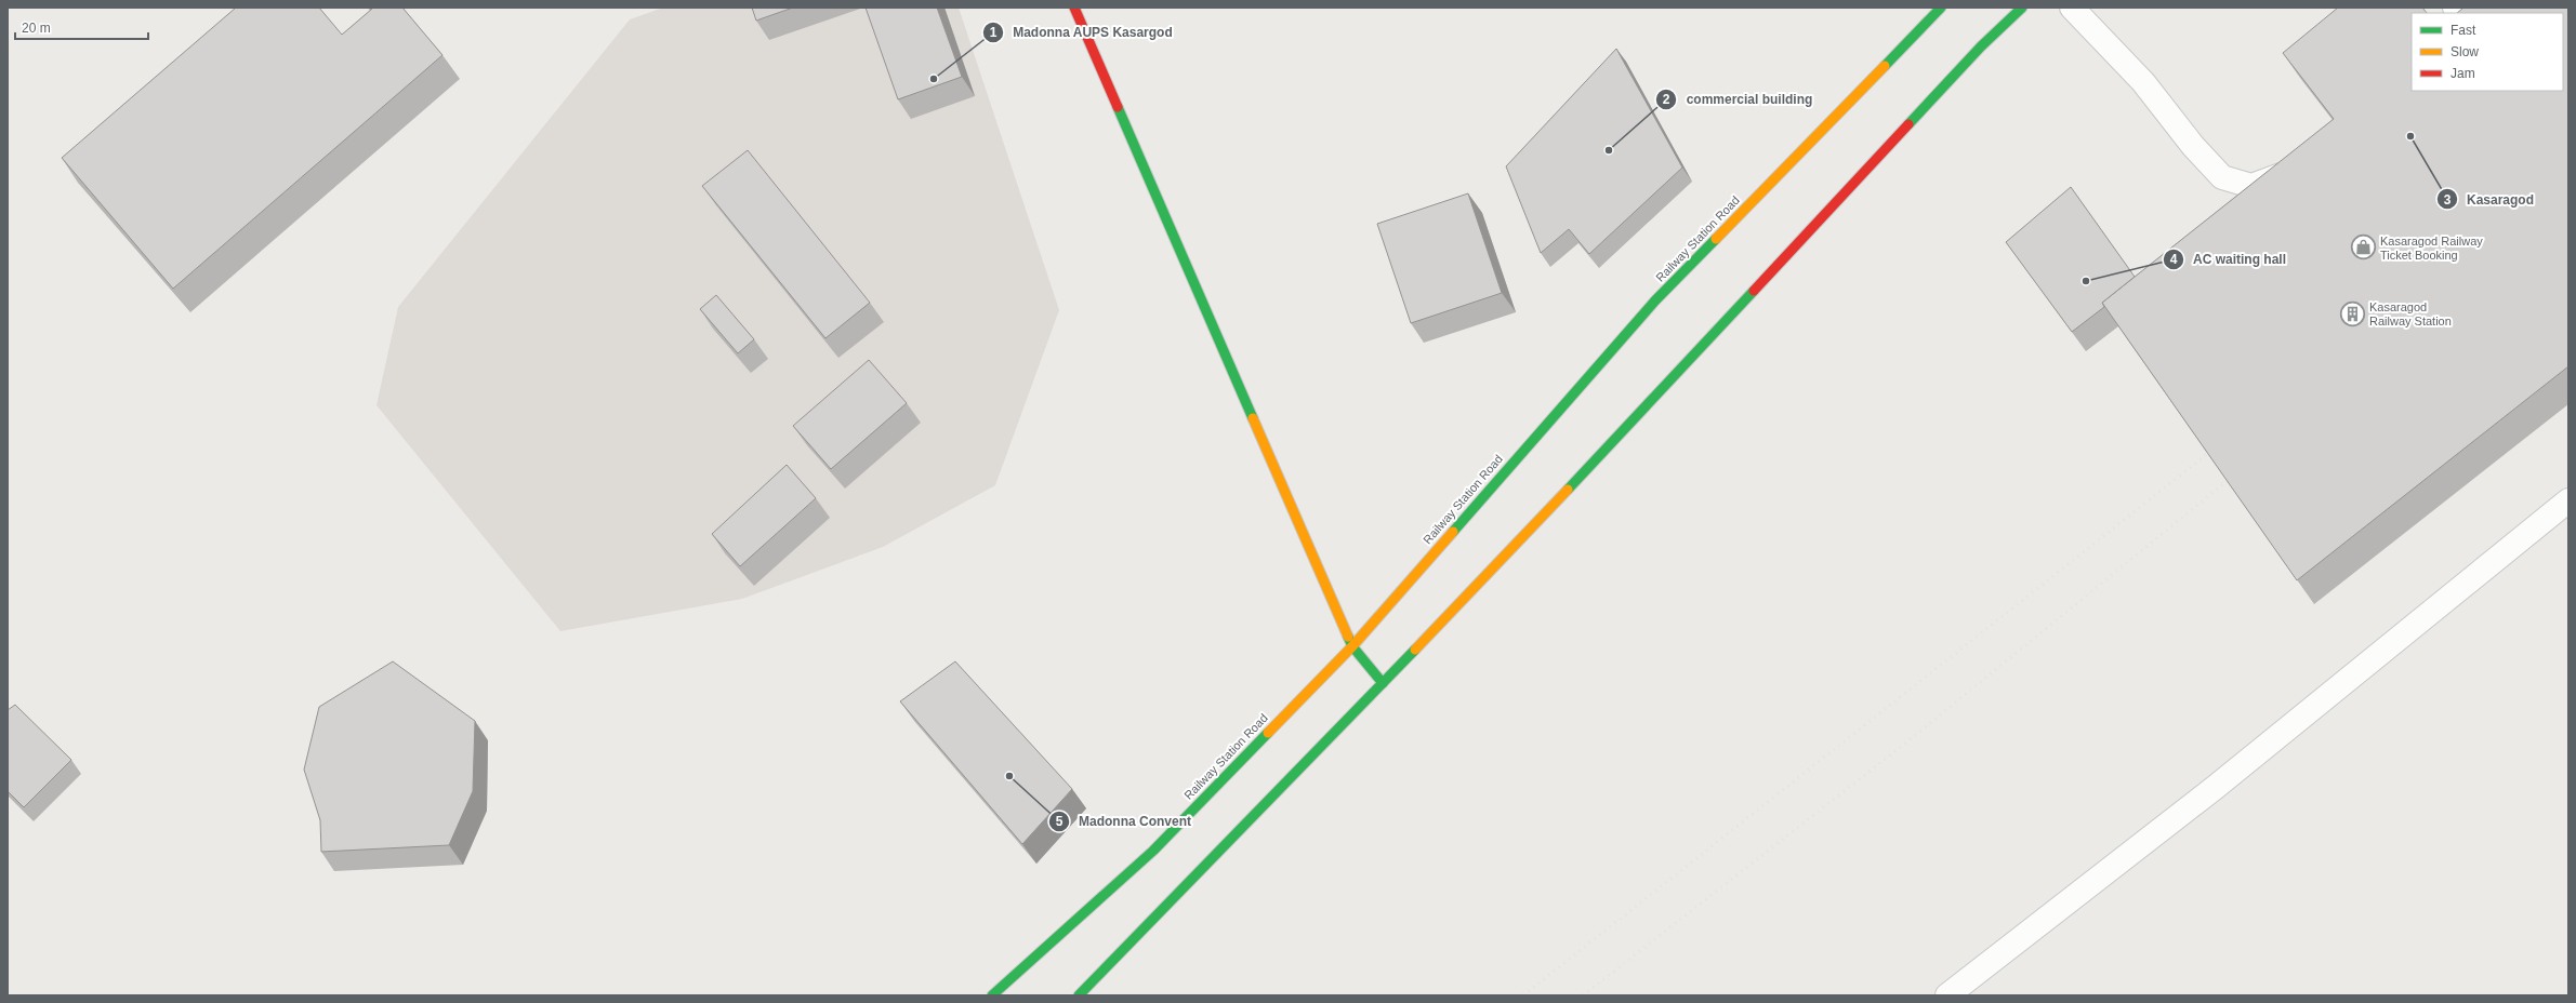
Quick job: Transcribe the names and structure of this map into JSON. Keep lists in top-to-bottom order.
{
  "streets": {
    "main road": ["Railway Station Road"]
  },
  "places": {
    "other": [
      "Madonna AUPS Kasargod",
      "Kasaragod",
      "commercial building",
      "AC waiting hall",
      "Madonna Convent"
    ],
    "shop": ["Kasaragod Railway Ticket Booking"],
    "building": ["Kasaragod Railway Station"]
  },
  "legend": ["Fast", "Slow", "Jam"],
  "scale_bar": "20 m"
}
